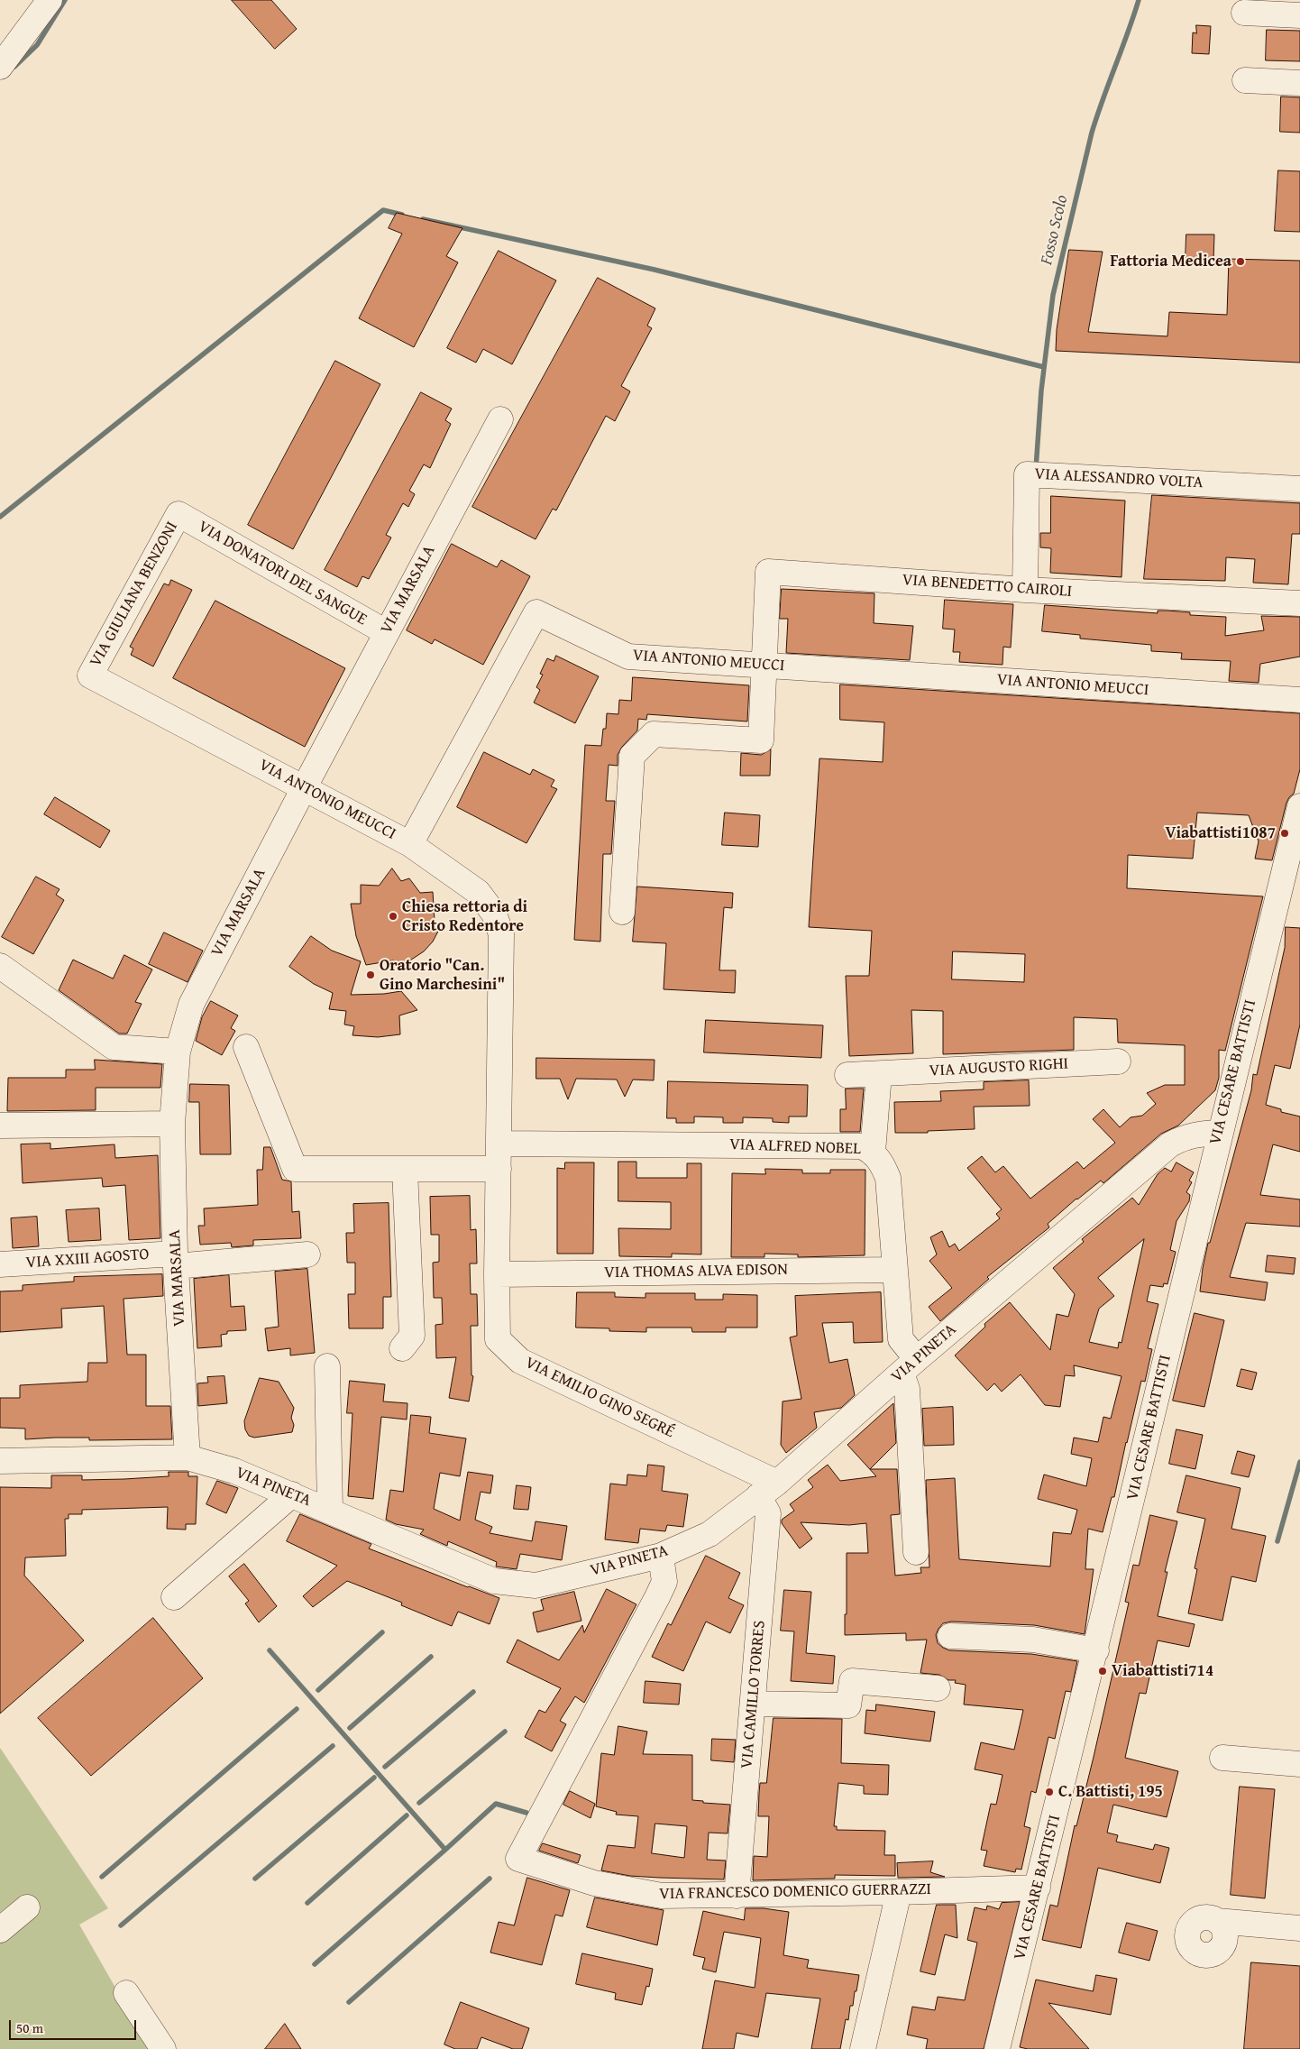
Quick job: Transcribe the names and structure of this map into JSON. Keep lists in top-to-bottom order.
{
  "streets": {
    "street": [
      "VIA ALESSANDRO VOLTA",
      "VIA DONATORI DEL SANGUE",
      "VIA BENEDETTO CAIROLI",
      "VIA MARSALA",
      "VIA GIULIANA BENZONI",
      "VIA ANTONIO MEUCCI",
      "VIA AUGUSTO RIGHI",
      "VIA CESARE BATTISTI",
      "VIA ALFRED NOBEL",
      "VIA XXIII AGOSTO",
      "VIA THOMAS ALVA EDISON",
      "VIA PINETA",
      "VIA EMILIO GINO SEGRÉ",
      "VIA CAMILLO TORRES",
      "VIA FRANCESCO DOMENICO GUERRAZZI"
    ]
  },
  "crossings": [
    ["VIA ALESSANDRO VOLTA", "VIA BENEDETTO CAIROLI"],
    ["VIA DONATORI DEL SANGUE", "VIA MARSALA"],
    ["VIA DONATORI DEL SANGUE", "VIA GIULIANA BENZONI"],
    ["VIA BENEDETTO CAIROLI", "VIA ANTONIO MEUCCI"],
    ["VIA MARSALA", "VIA ANTONIO MEUCCI"],
    ["VIA MARSALA", "VIA XXIII AGOSTO"],
    ["VIA MARSALA", "VIA PINETA"],
    ["VIA GIULIANA BENZONI", "VIA ANTONIO MEUCCI"],
    ["VIA ANTONIO MEUCCI", "VIA EMILIO GINO SEGRÉ"],
    ["VIA CESARE BATTISTI", "VIA PINETA"],
    ["VIA CESARE BATTISTI", "VIA FRANCESCO DOMENICO GUERRAZZI"],
    ["VIA ALFRED NOBEL", "VIA THOMAS ALVA EDISON"],
    ["VIA ALFRED NOBEL", "VIA PINETA"],
    ["VIA ALFRED NOBEL", "VIA EMILIO GINO SEGRÉ"],
    ["VIA THOMAS ALVA EDISON", "VIA EMILIO GINO SEGRÉ"],
    ["VIA PINETA", "VIA EMILIO GINO SEGRÉ"],
    ["VIA PINETA", "VIA CAMILLO TORRES"],
    ["VIA PINETA", "VIA FRANCESCO DOMENICO GUERRAZZI"],
    ["VIA EMILIO GINO SEGRÉ", "VIA CAMILLO TORRES"],
    ["VIA CAMILLO TORRES", "VIA FRANCESCO DOMENICO GUERRAZZI"]
  ],
  "water": ["Fosso Scolo"],
  "places": [
    "Fattoria Medicea",
    "Viabattisti1087",
    "Chiesa rettoria di Cristo Redentore",
    "Oratorio \"Can. Gino Marchesini\"",
    "Viabattisti714",
    "C. Battisti, 195"
  ],
  "scale_bar": "50 m"
}
